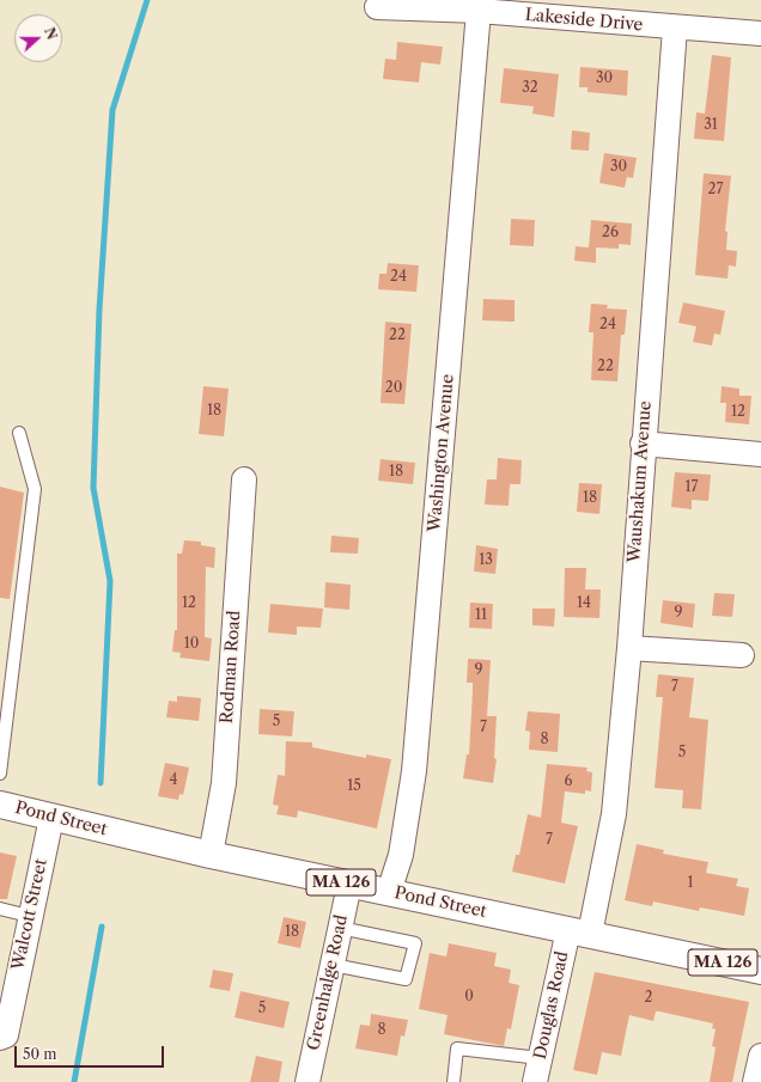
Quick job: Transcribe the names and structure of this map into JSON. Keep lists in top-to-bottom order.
{
  "streets": {
    "main road": ["Pond Street", "MA 126"],
    "street": [
      "Lakeside Drive",
      "Washington Avenue",
      "Waushakum Avenue",
      "Rodman Road",
      "Walcott Street",
      "Greenhalge Road",
      "Douglas Road"
    ]
  },
  "crossings": [
    ["Lakeside Drive", "Washington Avenue"],
    ["Lakeside Drive", "Waushakum Avenue"],
    ["Washington Avenue", "Pond Street"],
    ["Waushakum Avenue", "Pond Street"],
    ["Waushakum Avenue", "Douglas Road"],
    ["Rodman Road", "Pond Street"],
    ["Pond Street", "Walcott Street"],
    ["Pond Street", "Greenhalge Road"],
    ["Pond Street", "Douglas Road"]
  ],
  "house_numbers": [
    "30",
    "32",
    "31",
    "30",
    "27",
    "26",
    "24",
    "24",
    "22",
    "22",
    "20",
    "18",
    "12",
    "18",
    "17",
    "18",
    "13",
    "12",
    "14",
    "9",
    "11",
    "10",
    "9",
    "7",
    "5",
    "7",
    "8",
    "5",
    "4",
    "6",
    "15",
    "7",
    "1",
    "18",
    "0",
    "2",
    "5",
    "8"
  ],
  "scale_bar": "50 m",
  "north": "right"
}
